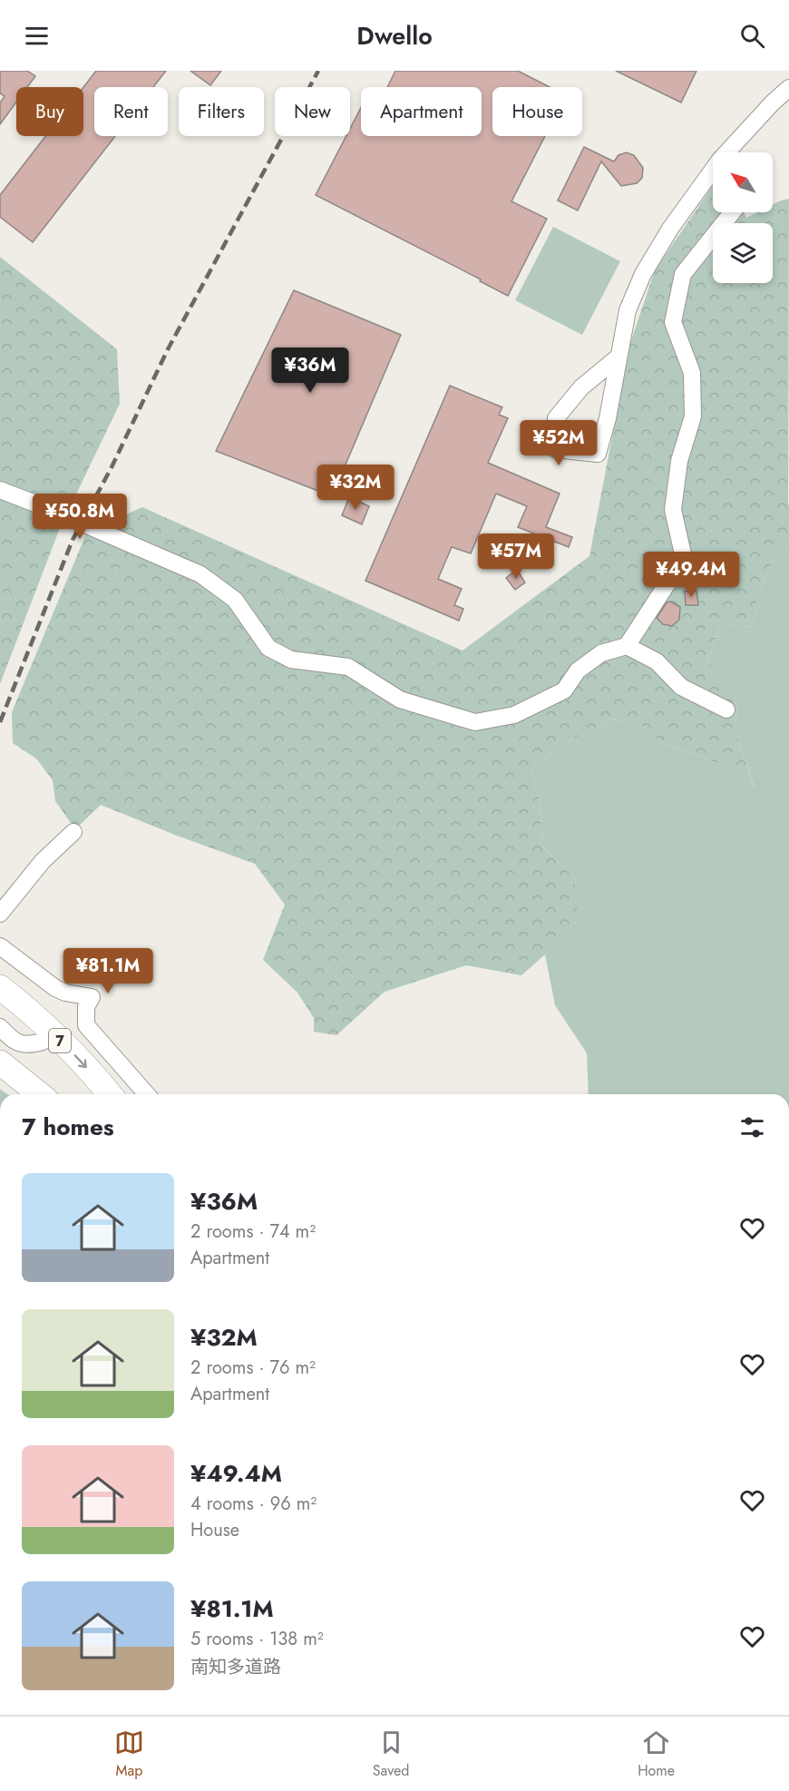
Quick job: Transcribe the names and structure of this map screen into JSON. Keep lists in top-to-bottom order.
{
  "streets": {
    "highway": ["7"]
  },
  "north": "top left",
  "page": {
    "header": "Dwello",
    "chip": [
      "Buy",
      "Rent",
      "Filters",
      "New",
      "Apartment",
      "House"
    ],
    "price": [
      "¥36M",
      "¥52M",
      "¥32M",
      "¥50.8M",
      "¥57M",
      "¥49.4M",
      "¥81.1M"
    ],
    "heading": "7 homes",
    "list": [
      {
        "name": "¥36M",
        "note": "2 rooms · 74 m² · Apartment"
      },
      {
        "name": "¥32M",
        "note": "2 rooms · 76 m² · Apartment"
      },
      {
        "name": "¥49.4M",
        "note": "4 rooms · 96 m² · House"
      },
      {
        "name": "¥81.1M",
        "note": "5 rooms · 138 m² · 南知多道路"
      }
    ],
    "tabs": ["Map", "Saved", "Home"]
  }
}
